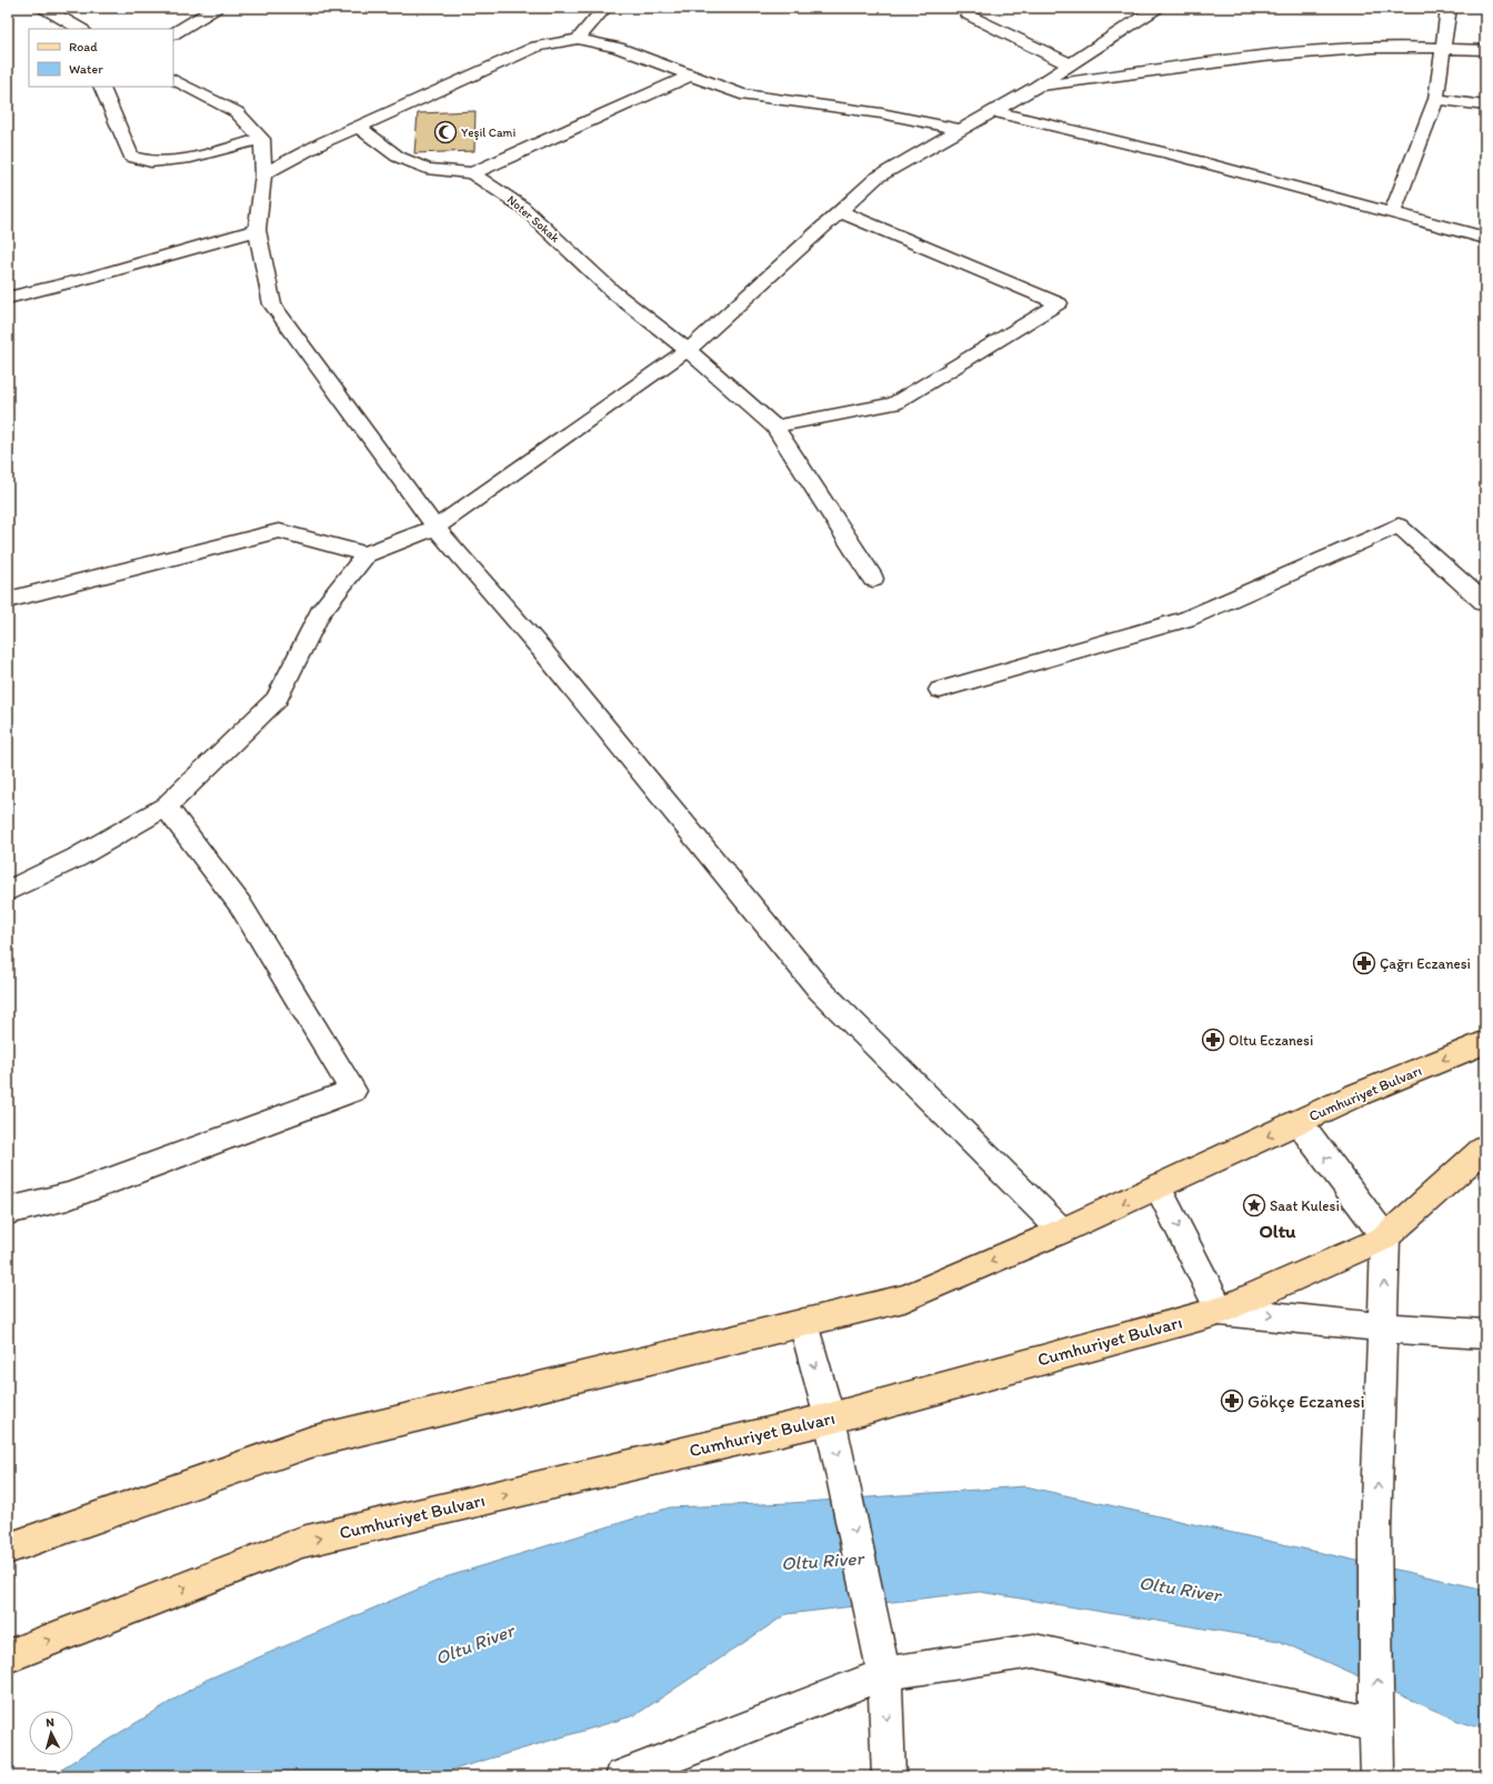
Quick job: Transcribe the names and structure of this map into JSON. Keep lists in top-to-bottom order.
{
  "streets": {
    "main road": ["Cumhuriyet Bulvarı"],
    "street": ["Noter Sokak"]
  },
  "districts": ["Oltu"],
  "water": ["Oltu River"],
  "places": {
    "mosque": ["Yeşil Cami"],
    "pharmacy": ["Çağrı Eczanesi", "Oltu Eczanesi", "Gökçe Eczanesi"],
    "place": ["Saat Kulesi"]
  },
  "legend": ["Road", "Water"],
  "north": "top"
}
